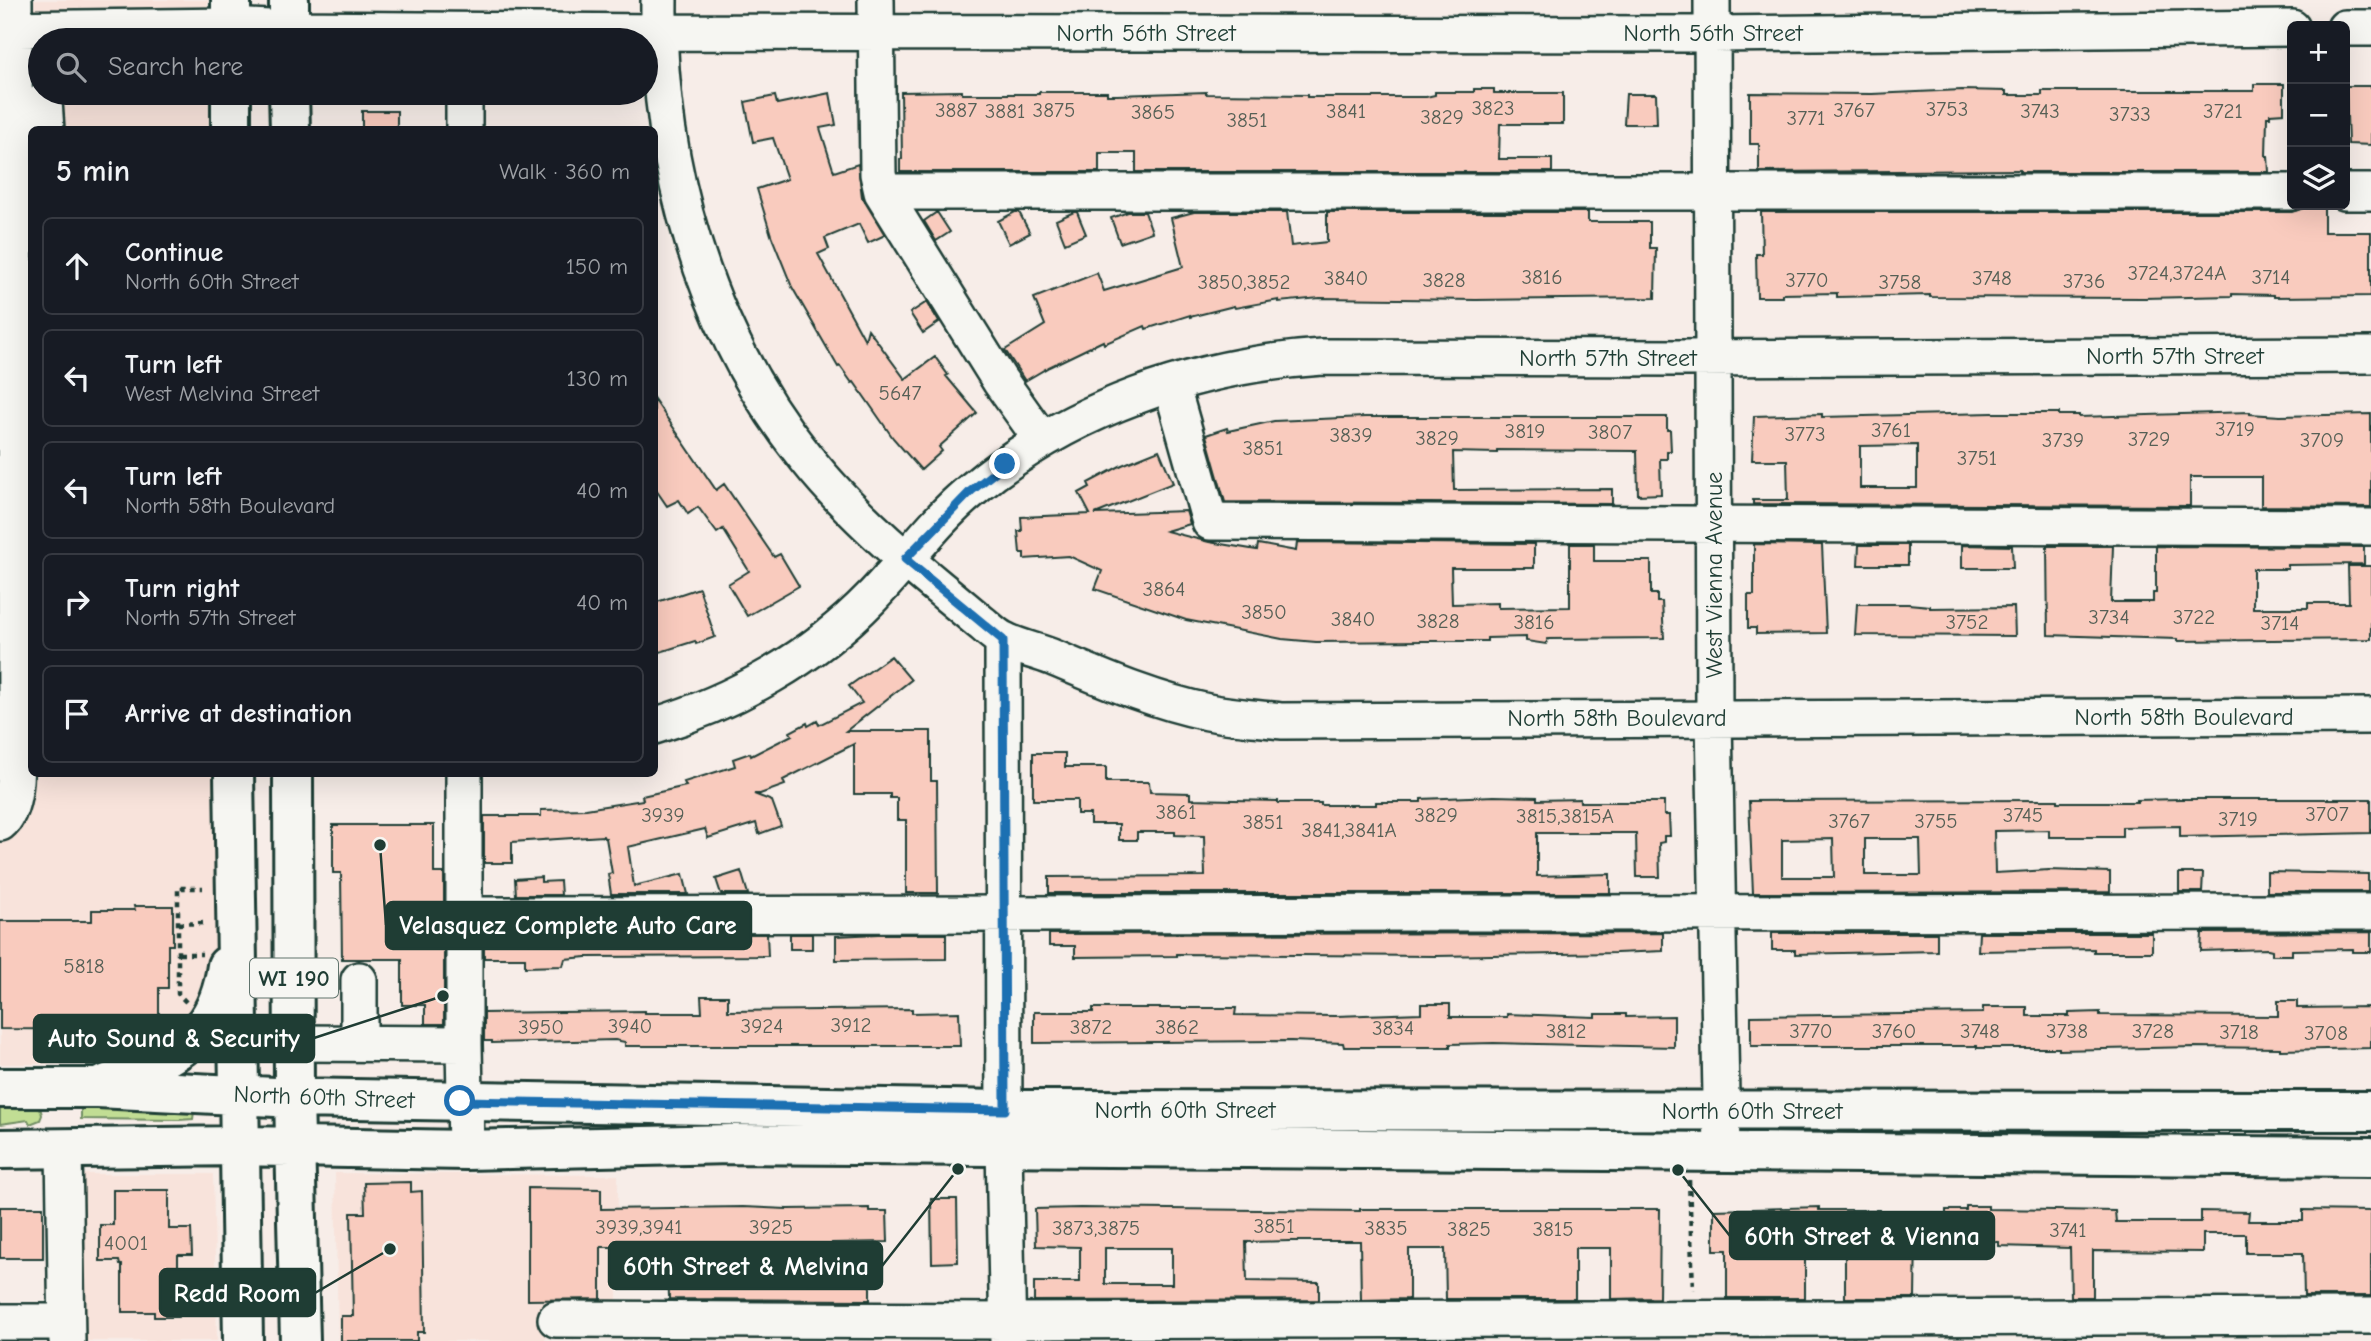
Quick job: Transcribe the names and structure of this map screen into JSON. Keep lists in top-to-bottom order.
{
  "streets": {
    "main road": ["WI 190", "North 60th Street"],
    "street": [
      "North 56th Street",
      "North 57th Street",
      "West Vienna Avenue",
      "North 58th Boulevard"
    ]
  },
  "crossings": [
    ["North 56th Street", "West Vienna Avenue"],
    ["North 56th Street", "North 58th Boulevard"],
    ["North 57th Street", "West Vienna Avenue"],
    ["North 57th Street", "North 58th Boulevard"],
    ["West Vienna Avenue", "North 58th Boulevard"],
    ["West Vienna Avenue", "North 60th Street"],
    ["WI 190", "North 60th Street"]
  ],
  "places": [
    "Velasquez Complete Auto Care",
    "Auto Sound & Security",
    "60th Street & Melvina",
    "60th Street & Vienna",
    "Redd Room"
  ],
  "house_numbers": [
    "3823",
    "3753",
    "3887",
    "3875",
    "3767",
    "3881",
    "3841",
    "3743",
    "3721",
    "3865",
    "3733",
    "3829",
    "3771",
    "3851",
    "3724,3724A",
    "3816",
    "3714",
    "3840",
    "3748",
    "3828",
    "3770",
    "3736",
    "3850,3852",
    "3758",
    "5647",
    "3719",
    "3761",
    "3819",
    "3807",
    "3773",
    "3839",
    "3829",
    "3729",
    "3739",
    "3709",
    "3851",
    "3751",
    "3864",
    "3850",
    "3734",
    "3722",
    "3840",
    "3828",
    "3816",
    "3752",
    "3714",
    "3861",
    "3707",
    "3939",
    "3829",
    "3745",
    "3815,3815A",
    "3719",
    "3767",
    "3755",
    "3851",
    "3841,3841A",
    "5818",
    "3912",
    "3940",
    "3924",
    "3950",
    "3872",
    "3862",
    "3834",
    "3812",
    "3770",
    "3760",
    "3748",
    "3738",
    "3728",
    "3718",
    "3708",
    "3851",
    "3939,3941",
    "3925",
    "3873,3875",
    "3835",
    "3825",
    "3815",
    "3741",
    "4001"
  ],
  "page": {
    "map_buttons": ["+", "−"],
    "search": "Search here",
    "heading": ["5 min", "Walk · 360 m"],
    "list": [
      ["Continue", "North 60th Street", "150 m"],
      ["Turn left", "West Melvina Street", "130 m"],
      ["Turn left", "North 58th Boulevard", "40 m"],
      ["Turn right", "North 57th Street", "40 m"],
      "Arrive at destination"
    ]
  }
}
